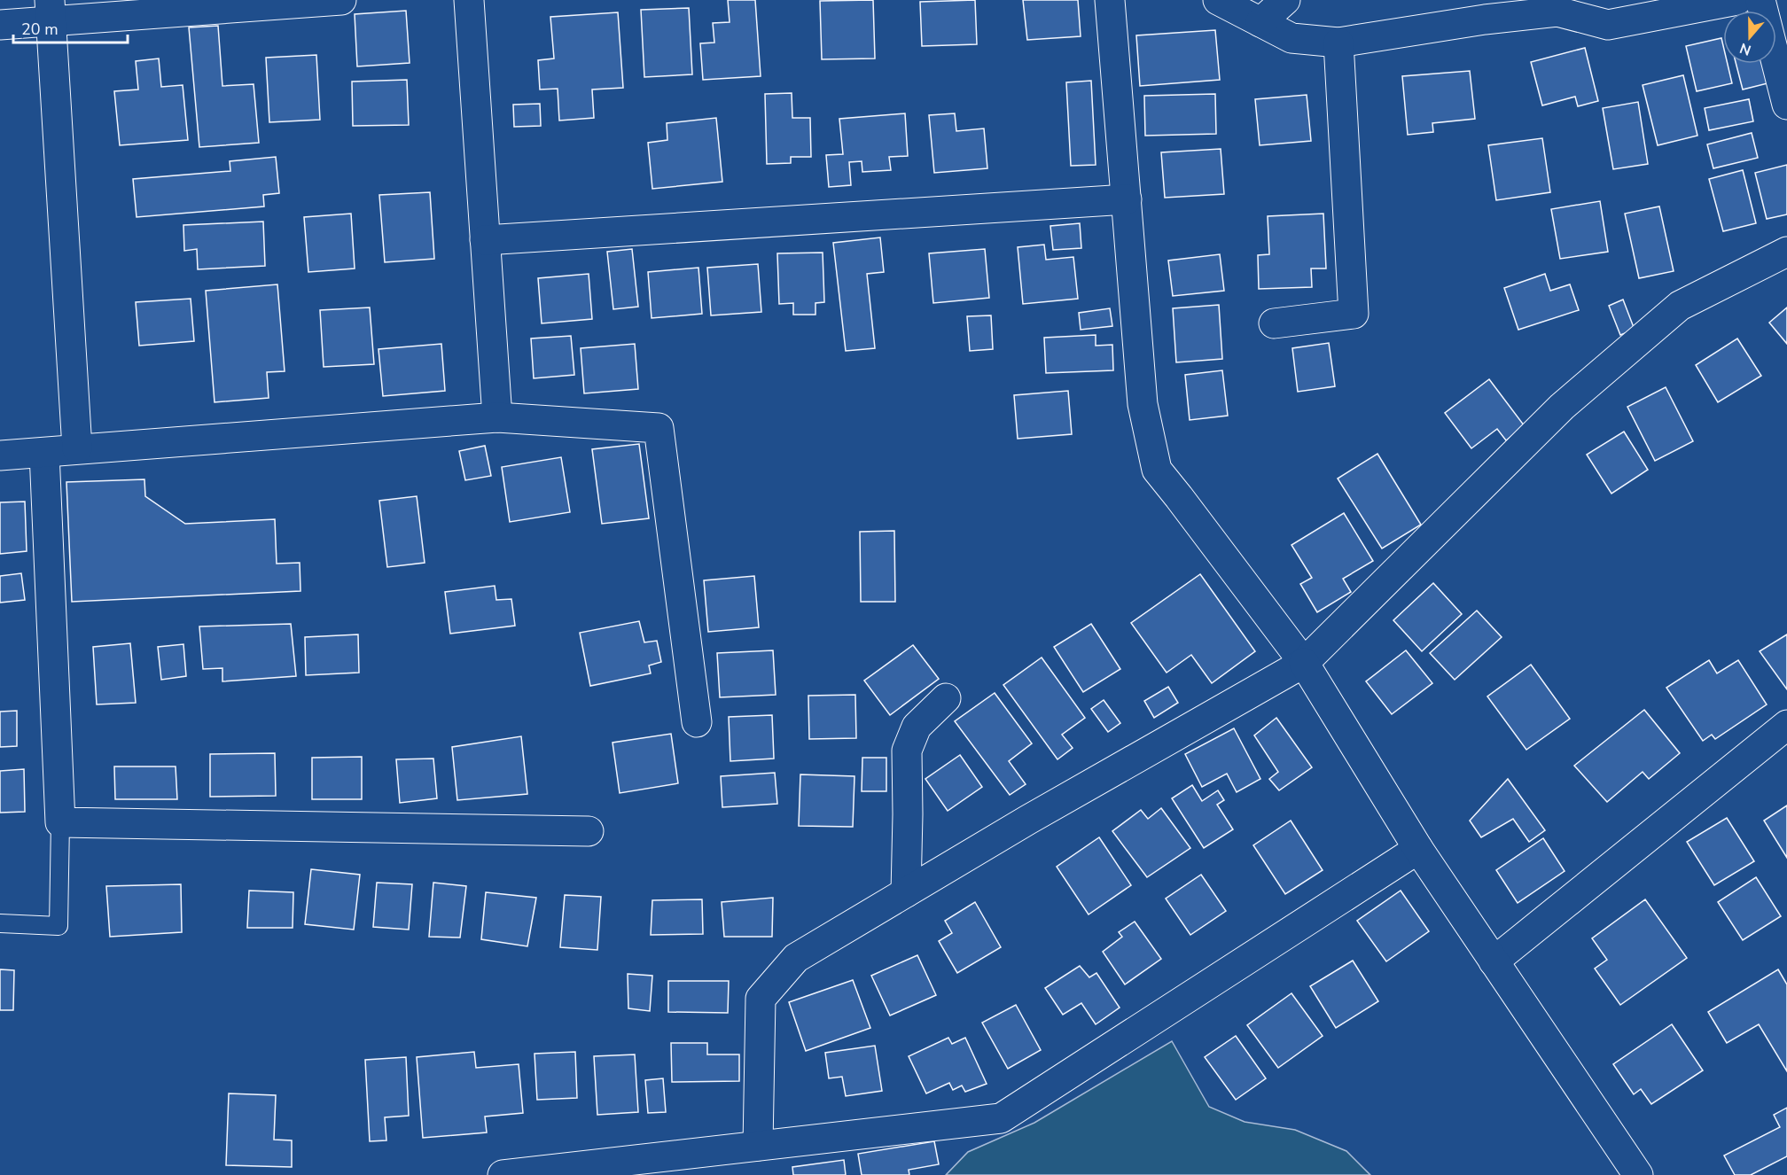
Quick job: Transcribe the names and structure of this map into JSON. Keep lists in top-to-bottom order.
{
  "scale_bar": "20 m",
  "north": "bottom"
}
